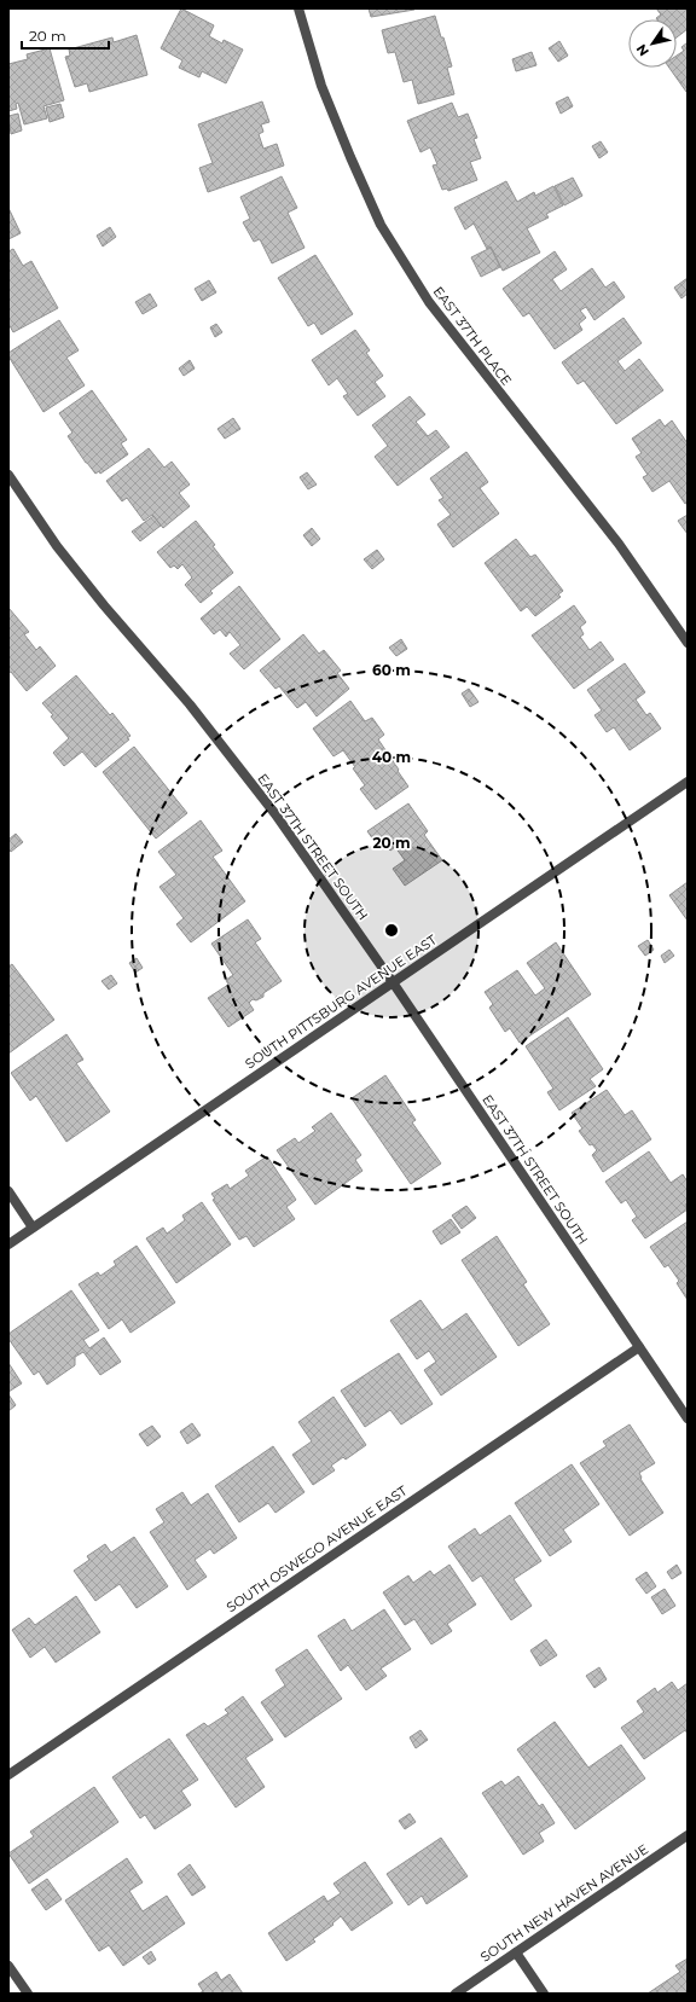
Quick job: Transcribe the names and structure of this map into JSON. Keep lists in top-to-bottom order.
{
  "streets": {
    "street": [
      "EAST 37TH PLACE",
      "EAST 37TH STREET SOUTH",
      "SOUTH PITTSBURG AVENUE EAST",
      "SOUTH OSWEGO AVENUE EAST",
      "SOUTH NEW HAVEN AVENUE"
    ]
  },
  "crossings": [
    ["EAST 37TH STREET SOUTH", "SOUTH PITTSBURG AVENUE EAST"],
    ["EAST 37TH STREET SOUTH", "SOUTH OSWEGO AVENUE EAST"]
  ],
  "scale_bar": "20 m",
  "north": "bottom left",
  "rings": ["60 m", "40 m", "20 m"]
}
